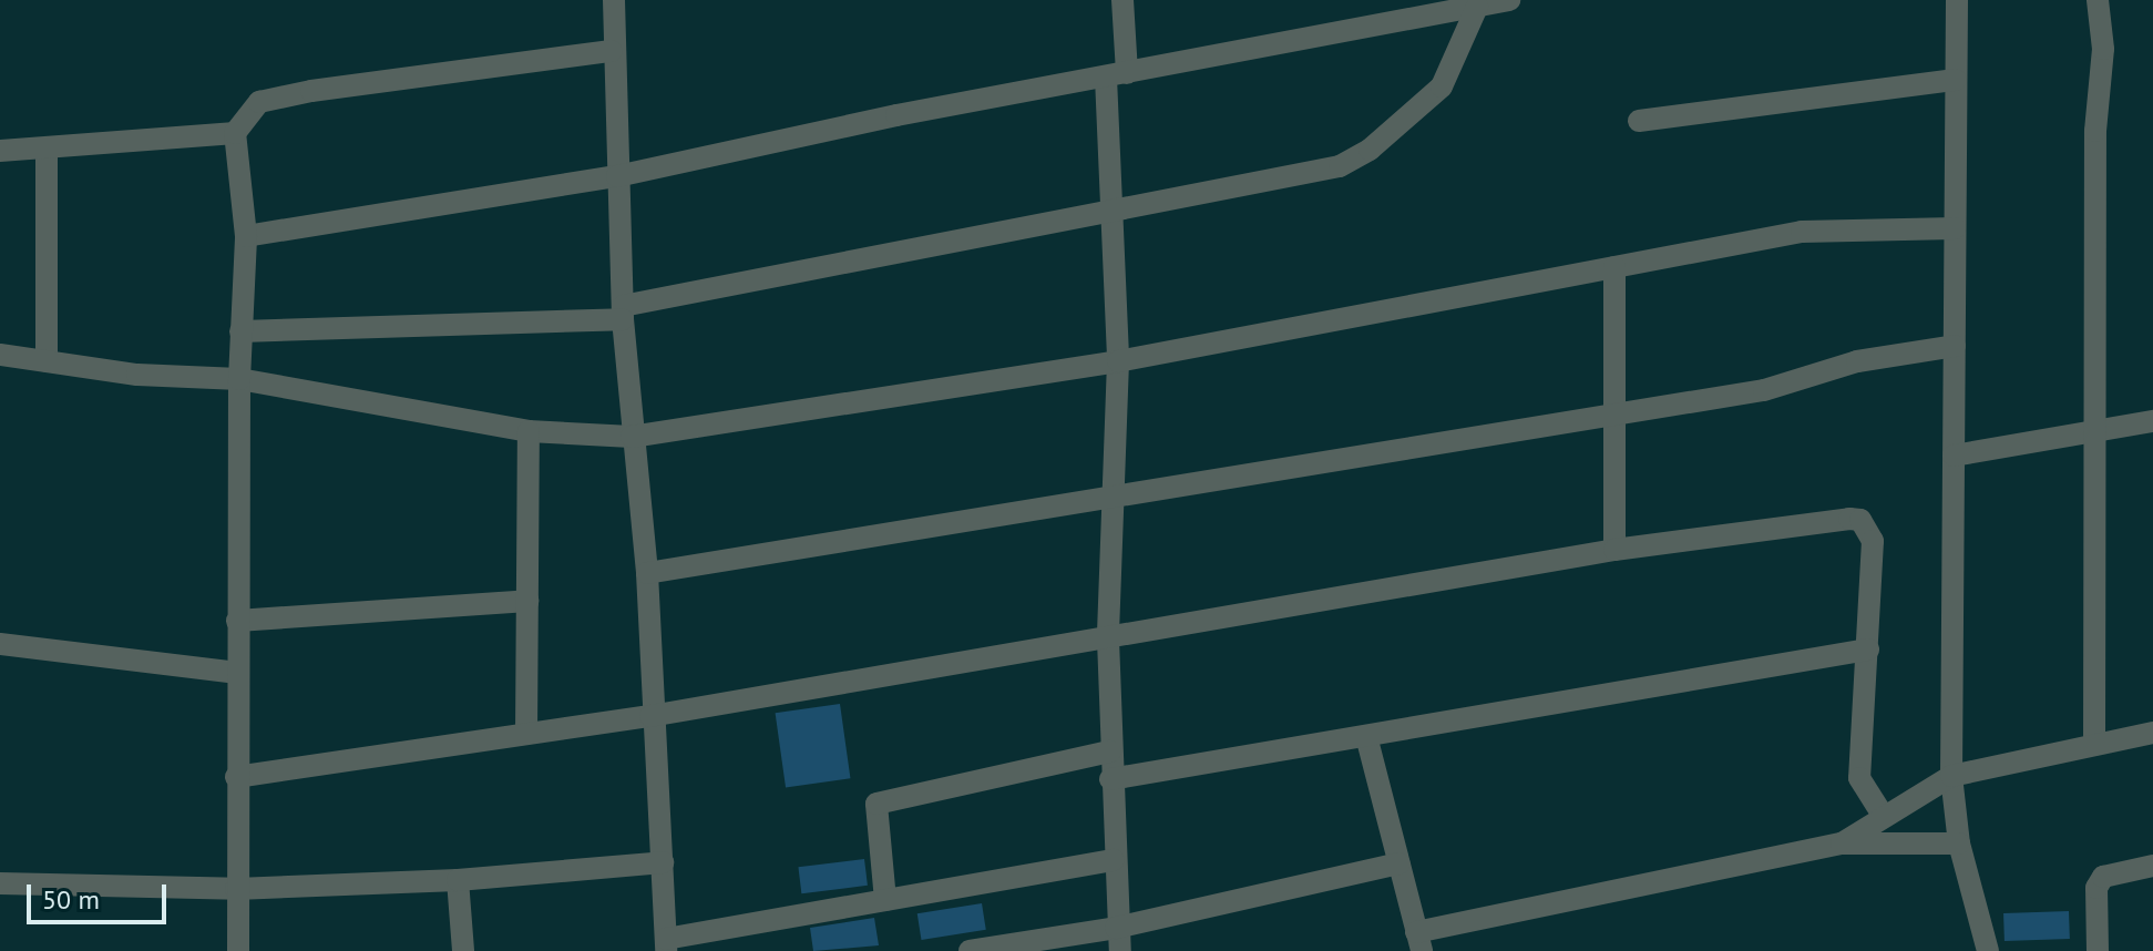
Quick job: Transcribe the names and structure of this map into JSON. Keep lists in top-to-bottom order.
{
  "scale_bar": "50 m"
}
